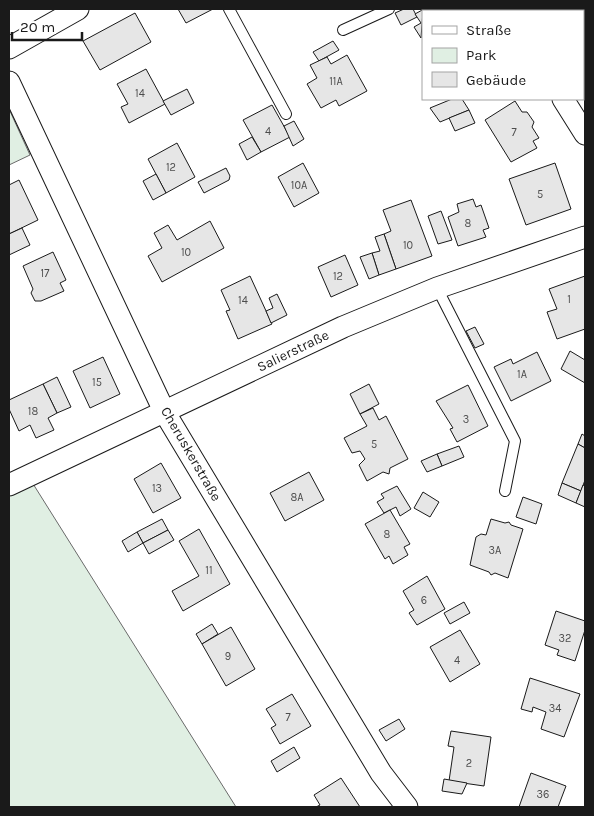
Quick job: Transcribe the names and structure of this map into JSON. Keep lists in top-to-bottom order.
{
  "streets": {
    "street": ["Salierstraße", "Cheruskerstraße"]
  },
  "crossings": [
    ["Salierstraße", "Cheruskerstraße"]
  ],
  "house_numbers": [
    "11A",
    "14",
    "4",
    "7",
    "12",
    "10A",
    "5",
    "8",
    "10",
    "10",
    "17",
    "12",
    "1",
    "14",
    "1A",
    "15",
    "18",
    "3",
    "5",
    "13",
    "8A",
    "8",
    "3A",
    "11",
    "6",
    "32",
    "9",
    "4",
    "34",
    "7",
    "2",
    "36"
  ],
  "legend": ["Straße", "Park", "Gebäude"],
  "scale_bar": "20 m"
}
